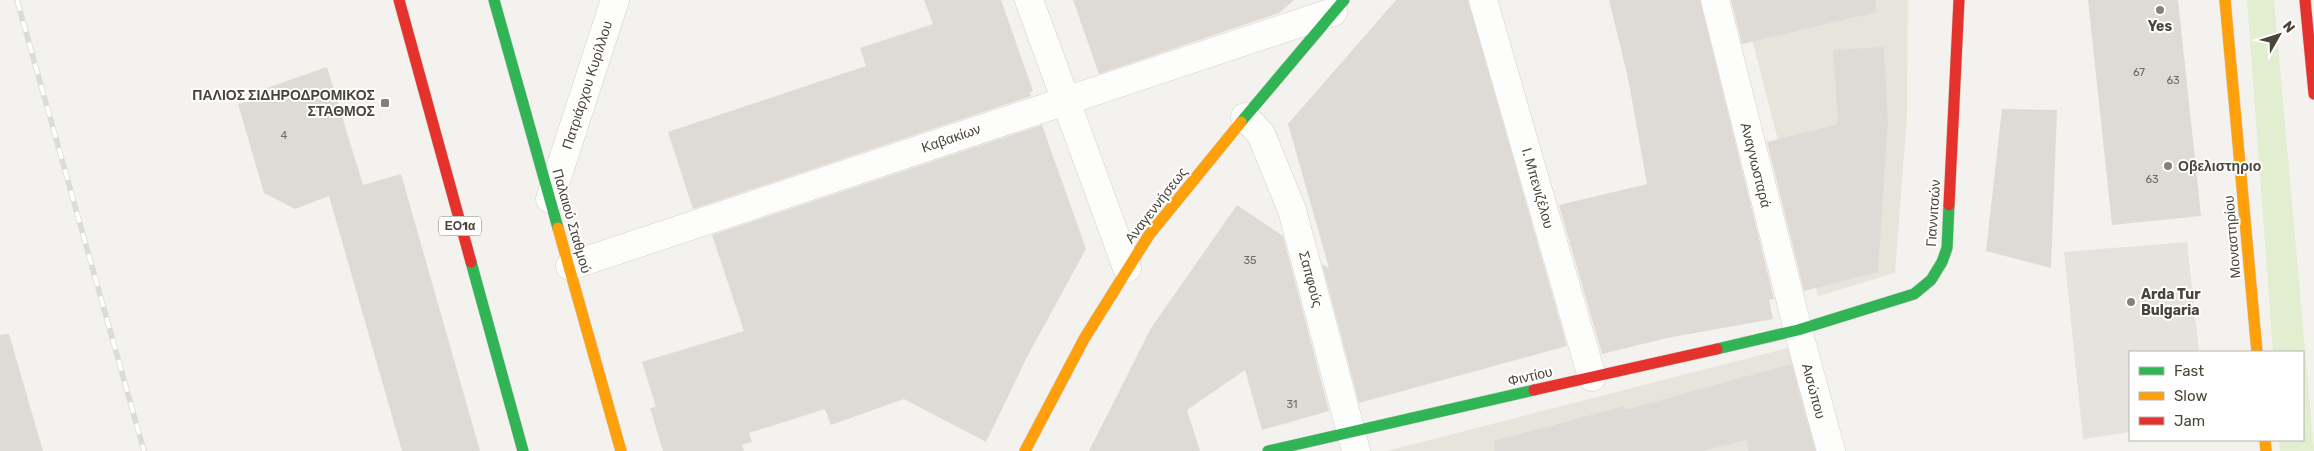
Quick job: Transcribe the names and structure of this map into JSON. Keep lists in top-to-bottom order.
{
  "streets": {
    "main road": [
      "Αναγεννήσεως",
      "Γιαννιτσών",
      "Παλαιού Σταθμού",
      "ΕΟ1α",
      "Μοναστηρίου",
      "Φιντίου"
    ],
    "street": [
      "Πατριάρχου Κυρίλλου",
      "Καβακίων",
      "Αναγνωσταρά",
      "Ι. Μπενιζέλου",
      "Σαπφούς",
      "Αισώπου"
    ]
  },
  "crossings": [
    ["Πατριάρχου Κυρίλλου", "Παλαιού Σταθμού"],
    ["Καβακίων", "Αναγεννήσεως"],
    ["Καβακίων", "Παλαιού Σταθμού"],
    ["Αναγνωσταρά", "Γιαννιτσών"],
    ["Αναγνωσταρά", "Φιντίου"],
    ["Αναγνωσταρά", "Αισώπου"],
    ["Ι. Μπενιζέλου", "Φιντίου"],
    ["Αναγεννήσεως", "Σαπφούς"],
    ["Γιαννιτσών", "Φιντίου"],
    ["Γιαννιτσών", "Αισώπου"],
    ["Σαπφούς", "Φιντίου"],
    ["Φιντίου", "Αισώπου"]
  ],
  "places": {
    "other": ["Yes", "Οβελιστηριο", "Arda Tur Bulgaria"],
    "transit": ["ΠΑΛΙΟΣ ΣΙΔΗΡΟΔΡΟΜΙΚΟΣ ΣΤΑΘΜΟΣ"]
  },
  "house_numbers": [
    "67",
    "63",
    "4",
    "63",
    "35",
    "31"
  ],
  "legend": ["Fast", "Slow", "Jam"],
  "north": "top right"
}
